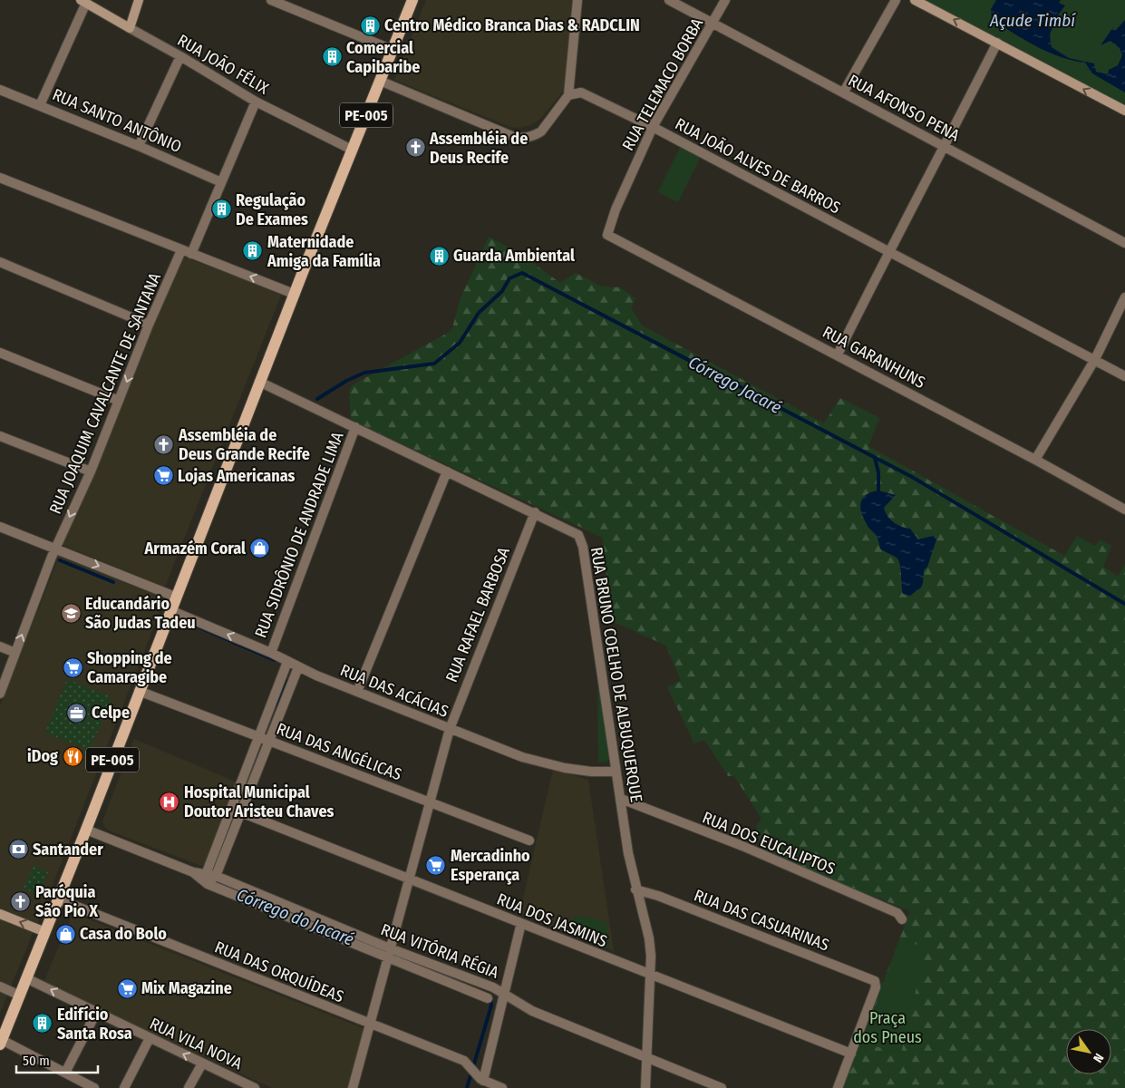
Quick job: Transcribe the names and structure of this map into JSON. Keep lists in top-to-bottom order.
{
  "streets": {
    "main road": ["PE-005"],
    "street": [
      "RUA JOÃO FÉLIX",
      "RUA TELEMACO BORBA",
      "RUA AFONSO PENA",
      "RUA SANTO ANTÔNIO",
      "RUA JOÃO ALVES DE BARROS",
      "RUA GARANHUNS",
      "RUA JOAQUIM CAVALCANTE DE SANTANA",
      "RUA SIDRÔNIO DE ANDRADE LIMA",
      "RUA RAFAEL BARBOSA",
      "RUA BRUNO COELHO DE ALBUQUERQUE",
      "RUA DAS ACÁCIAS",
      "RUA DAS ANGÉLICAS",
      "RUA DOS EUCALIPTOS",
      "RUA DOS JASMINS",
      "RUA DAS CASUARINAS",
      "RUA VITÓRIA RÉGIA",
      "RUA DAS ORQUÍDEAS",
      "RUA VILA NOVA"
    ]
  },
  "crossings": [
    ["RUA JOÃO FÉLIX", "PE-005"],
    ["RUA JOÃO FÉLIX", "RUA JOAQUIM CAVALCANTE DE SANTANA"],
    ["RUA TELEMACO BORBA", "RUA AFONSO PENA"],
    ["RUA TELEMACO BORBA", "RUA JOÃO ALVES DE BARROS"],
    ["RUA TELEMACO BORBA", "RUA GARANHUNS"],
    ["PE-005", "RUA BRUNO COELHO DE ALBUQUERQUE"],
    ["PE-005", "RUA DAS ACÁCIAS"],
    ["PE-005", "RUA DAS ANGÉLICAS"],
    ["PE-005", "RUA VITÓRIA RÉGIA"],
    ["PE-005", "RUA DAS ORQUÍDEAS"],
    ["PE-005", "RUA VILA NOVA"],
    ["RUA SANTO ANTÔNIO", "RUA JOAQUIM CAVALCANTE DE SANTANA"],
    ["RUA SIDRÔNIO DE ANDRADE LIMA", "RUA BRUNO COELHO DE ALBUQUERQUE"],
    ["RUA SIDRÔNIO DE ANDRADE LIMA", "RUA DAS ACÁCIAS"],
    ["RUA RAFAEL BARBOSA", "RUA BRUNO COELHO DE ALBUQUERQUE"],
    ["RUA RAFAEL BARBOSA", "RUA DAS ACÁCIAS"],
    ["RUA RAFAEL BARBOSA", "RUA DAS ANGÉLICAS"],
    ["RUA RAFAEL BARBOSA", "RUA DOS JASMINS"],
    ["RUA RAFAEL BARBOSA", "RUA VITÓRIA RÉGIA"],
    ["RUA RAFAEL BARBOSA", "RUA DAS ORQUÍDEAS"],
    ["RUA BRUNO COELHO DE ALBUQUERQUE", "RUA DAS ACÁCIAS"],
    ["RUA BRUNO COELHO DE ALBUQUERQUE", "RUA DOS EUCALIPTOS"],
    ["RUA BRUNO COELHO DE ALBUQUERQUE", "RUA DOS JASMINS"],
    ["RUA BRUNO COELHO DE ALBUQUERQUE", "RUA DAS CASUARINAS"],
    ["RUA BRUNO COELHO DE ALBUQUERQUE", "RUA VITÓRIA RÉGIA"],
    ["RUA DOS JASMINS", "RUA DAS CASUARINAS"]
  ],
  "water": ["Açude Timbí", "Córrego Jacaré", "Córrego do Jacaré"],
  "parks": ["Praça dos Pneus"],
  "places": {
    "building": [
      "Centro Médico Branca Dias & RADCLIN",
      "Comercial Capibaribe",
      "Regulação De Exames",
      "Maternidade Amiga da Família",
      "Guarda Ambiental",
      "Edifício Santa Rosa"
    ],
    "church": ["Assembléia de Deus Recife", "Assembléia de Deus Grande Recife", "Paróquia São Pio X"],
    "supermarket": [
      "Lojas Americanas",
      "Shopping de Camaragibe",
      "Mercadinho Esperança",
      "Mix Magazine"
    ],
    "shop": ["Armazém Coral", "Casa do Bolo"],
    "school or university": ["Educandário São Judas Tadeu"],
    "office": ["Celpe"],
    "restaurant": ["iDog"],
    "hospital": ["Hospital Municipal Doutor Aristeu Chaves"],
    "bank": ["Santander"]
  },
  "scale_bar": "50 m",
  "north": "bottom right"
}
